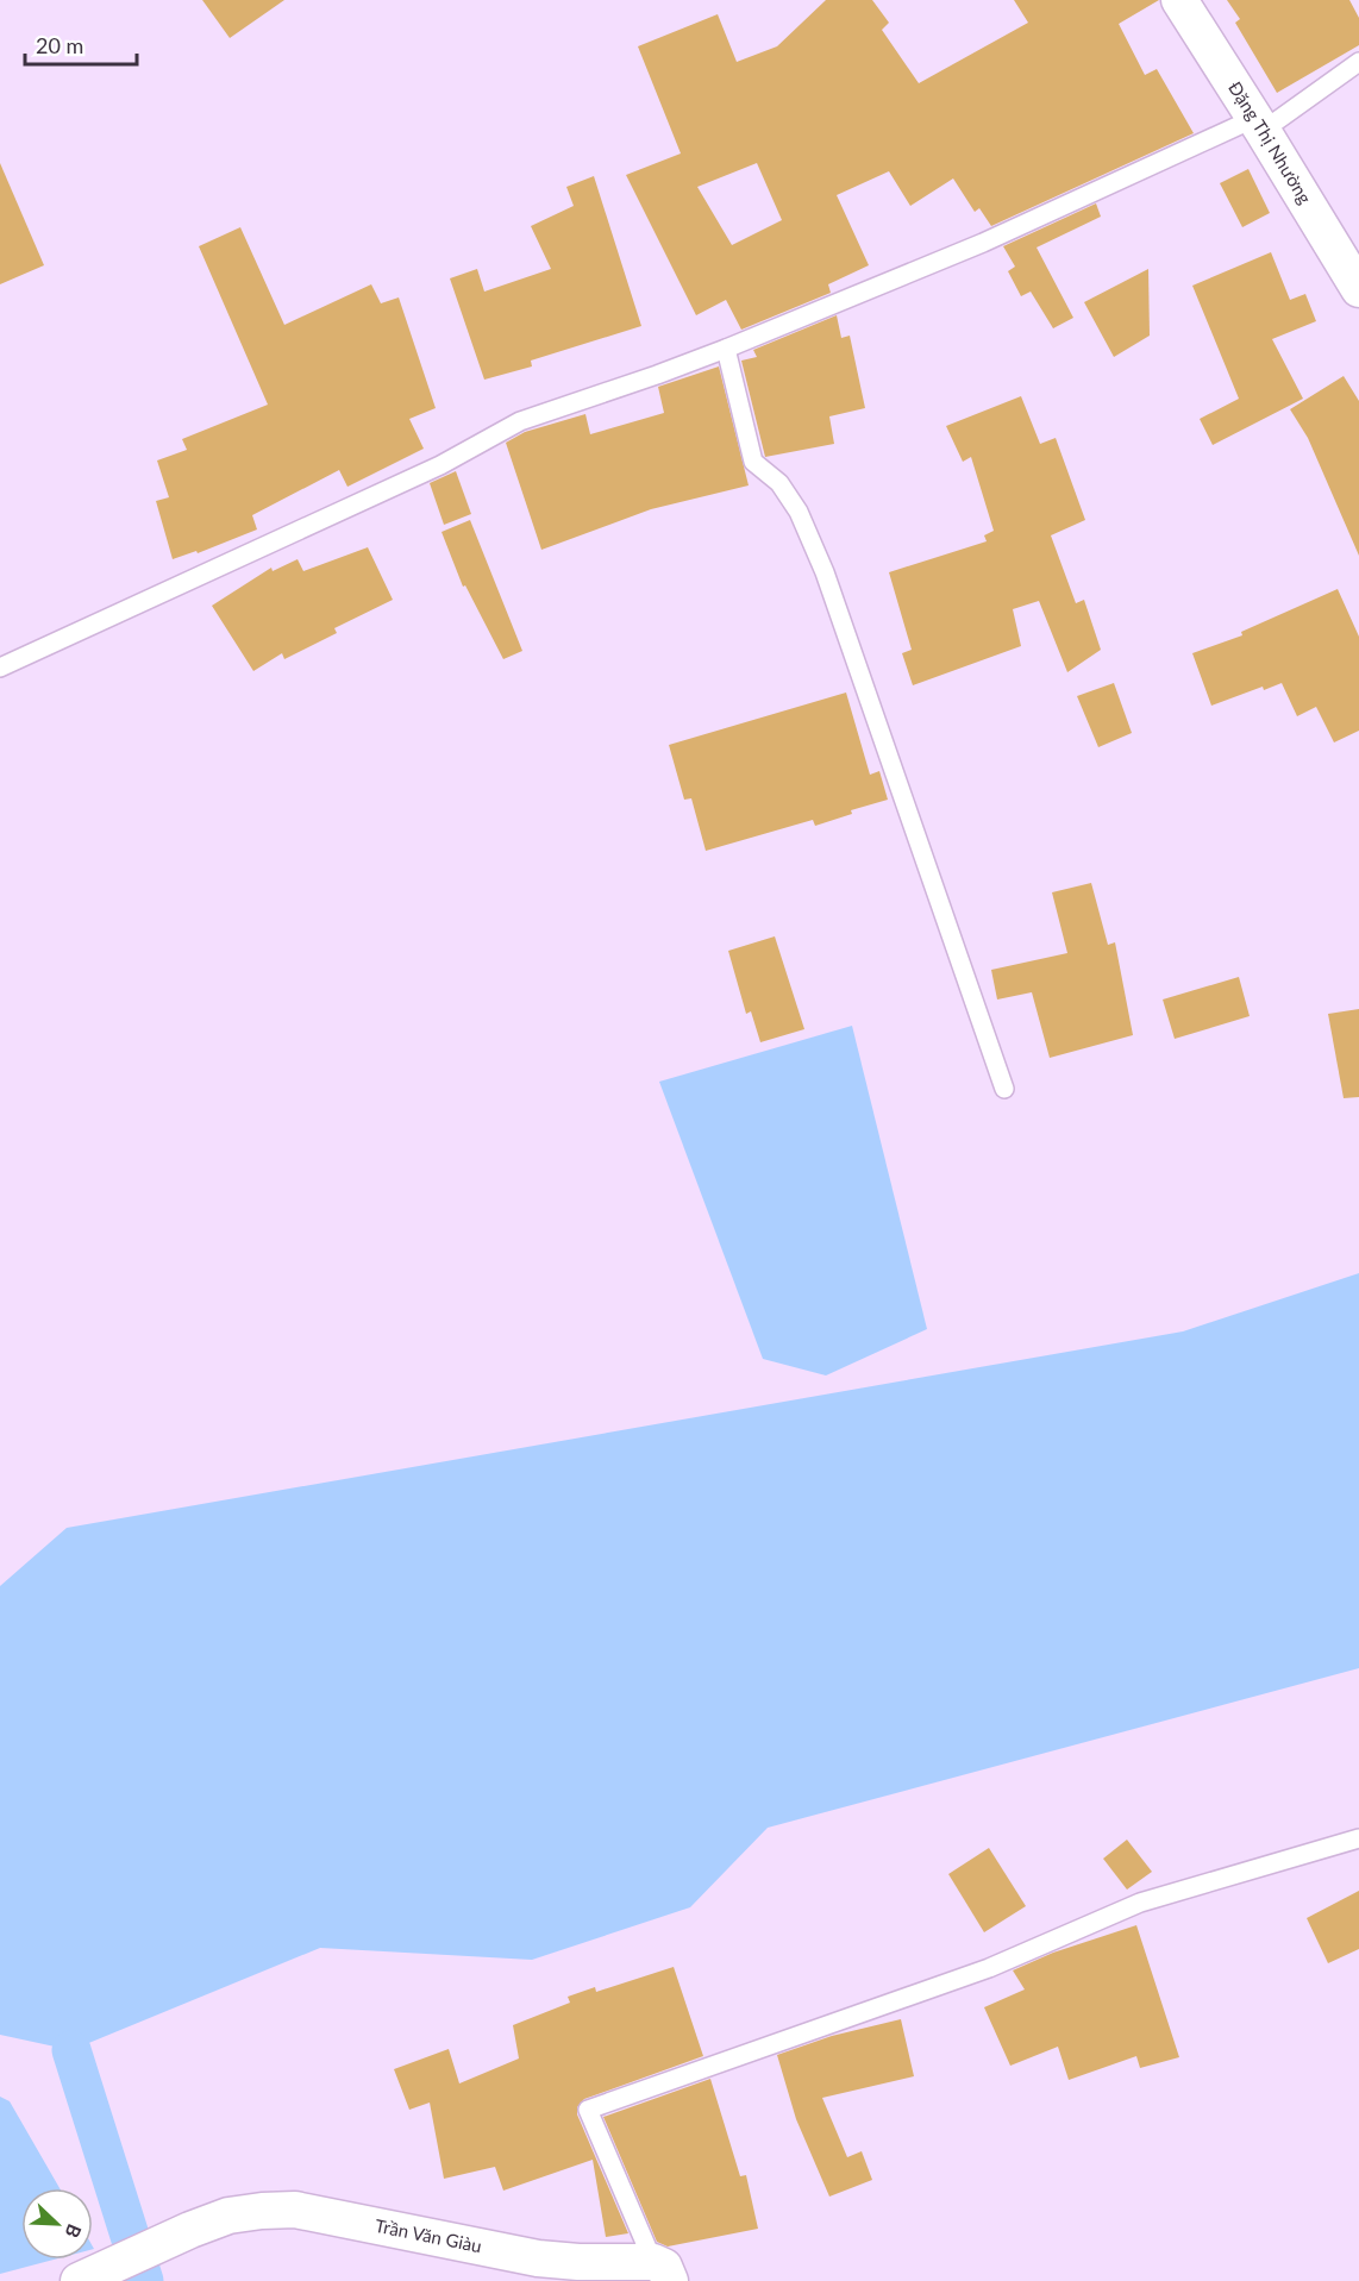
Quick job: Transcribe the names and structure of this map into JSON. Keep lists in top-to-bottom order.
{
  "streets": {
    "street": ["Đặng Thị Nhường", "Trần Văn Giàu"]
  },
  "scale_bar": "20 m",
  "north": "bottom right"
}
